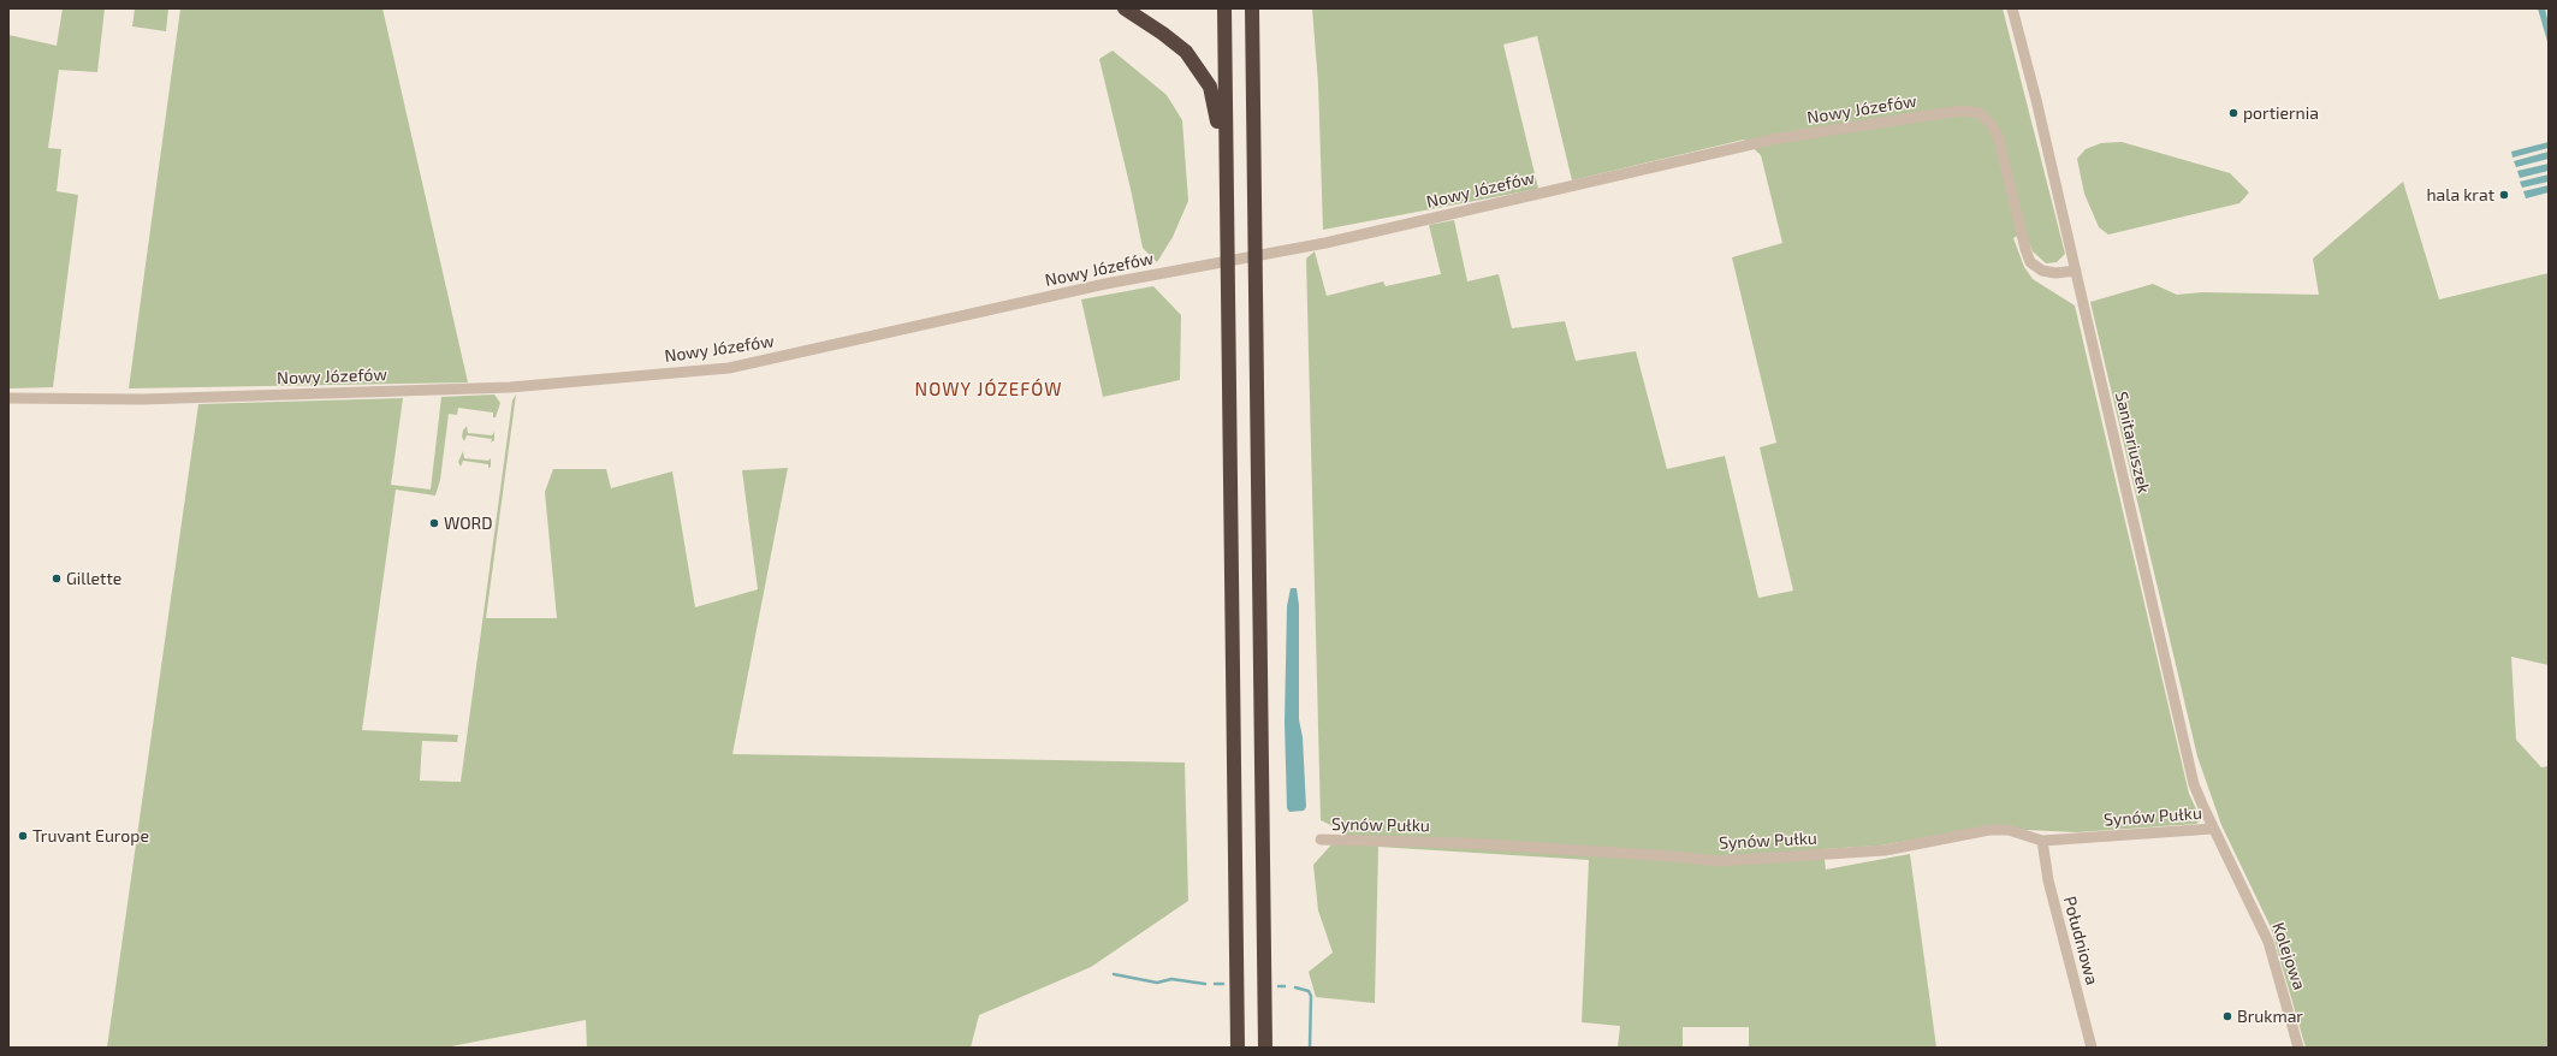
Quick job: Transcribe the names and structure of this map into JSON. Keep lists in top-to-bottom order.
{
  "streets": {
    "street": [
      "Nowy Józefów",
      "Sanitariuszek",
      "Synów Pułku",
      "Południowa",
      "Kolejowa"
    ]
  },
  "crossings": [
    ["Nowy Józefów", "Sanitariuszek"],
    ["Sanitariuszek", "Synów Pułku"],
    ["Sanitariuszek", "Kolejowa"],
    ["Synów Pułku", "Południowa"]
  ],
  "districts": ["NOWY JÓZEFÓW"],
  "places": [
    "portiernia",
    "hala krat",
    "WORD",
    "Gillette",
    "Truvant Europe",
    "Brukmar"
  ]
}
